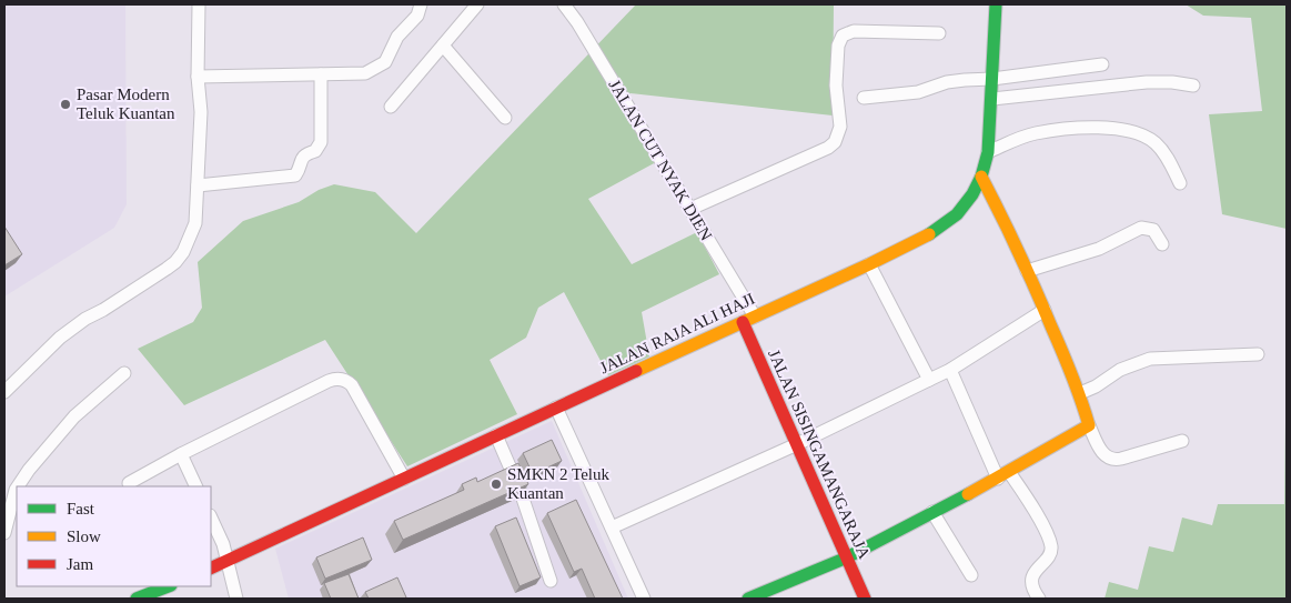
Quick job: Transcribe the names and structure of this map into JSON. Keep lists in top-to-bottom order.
{
  "streets": {
    "street": ["JALAN CUT NYAK DIEN", "JALAN RAJA ALI HAJI", "JALAN SISINGAMANGARAJA"]
  },
  "crossings": [
    ["JALAN CUT NYAK DIEN", "JALAN RAJA ALI HAJI"],
    ["JALAN RAJA ALI HAJI", "JALAN SISINGAMANGARAJA"]
  ],
  "places": ["Pasar Modern Teluk Kuantan", "SMKN 2 Teluk Kuantan"],
  "legend": ["Fast", "Slow", "Jam"]
}
